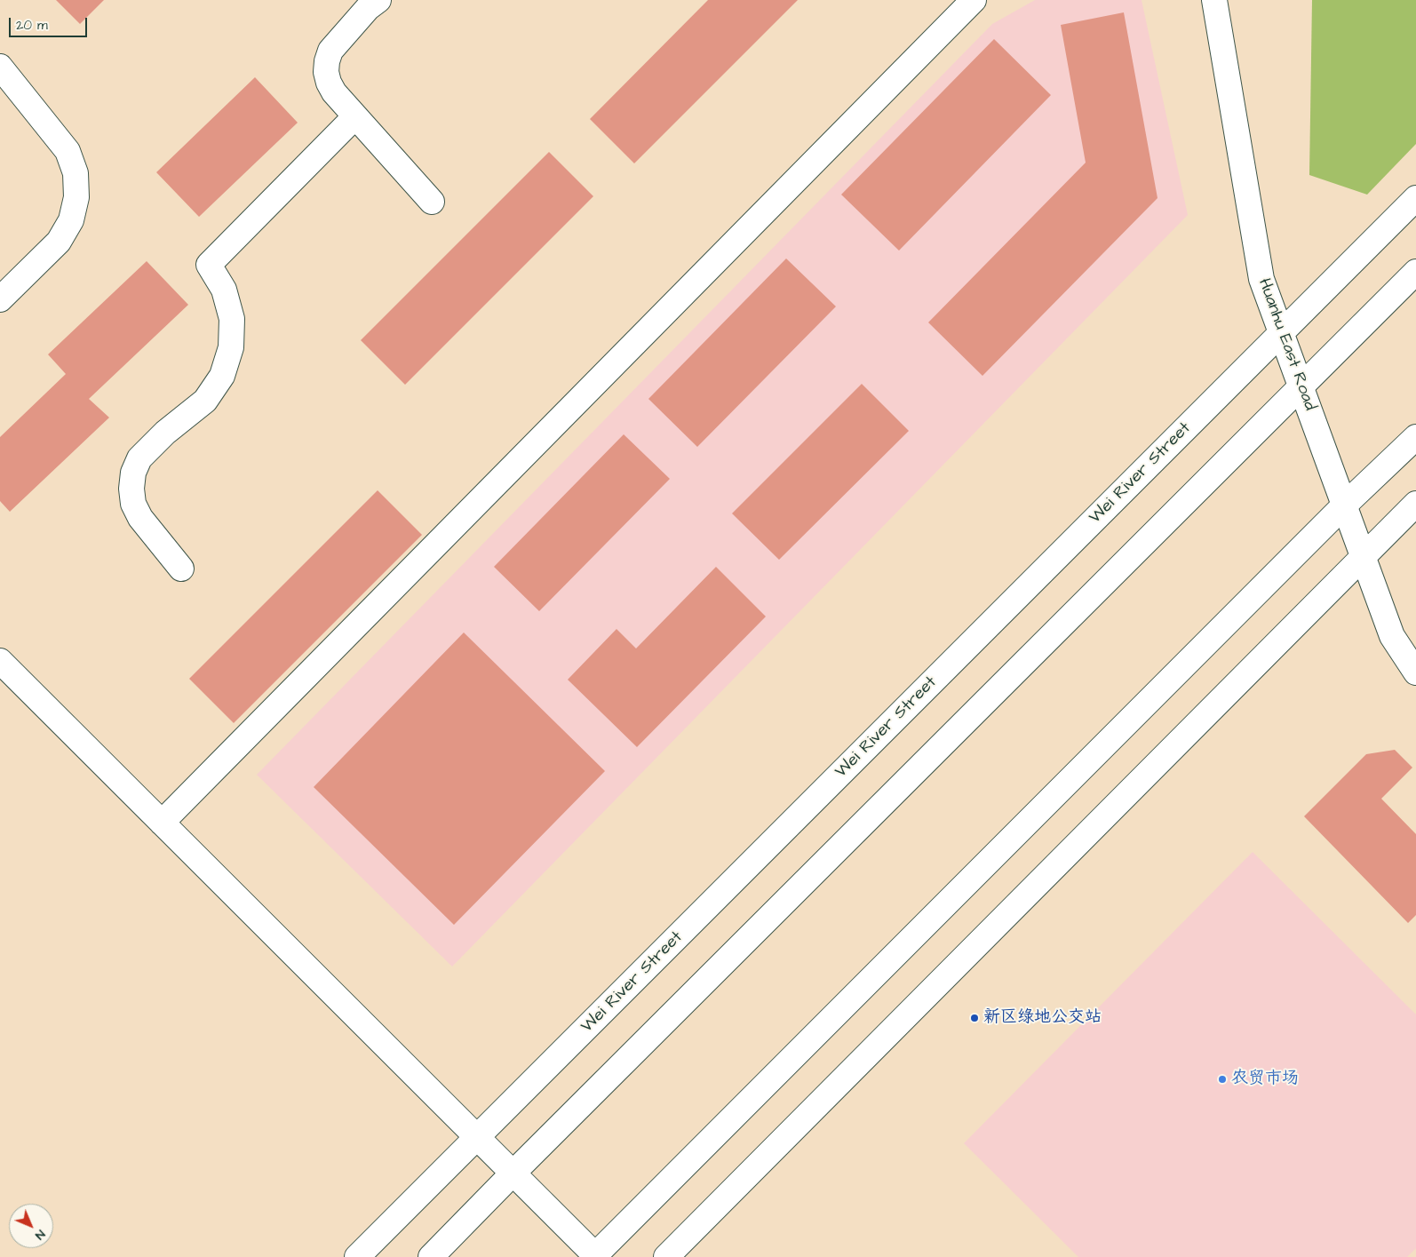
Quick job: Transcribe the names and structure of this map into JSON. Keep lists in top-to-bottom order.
{
  "streets": {
    "street": ["Huanhu East Road", "Wei River Street"]
  },
  "crossings": [
    ["Huanhu East Road", "Wei River Street"]
  ],
  "places": ["新区绿地公交站", "农贸市场"],
  "scale_bar": "20 m",
  "north": "bottom right"
}
